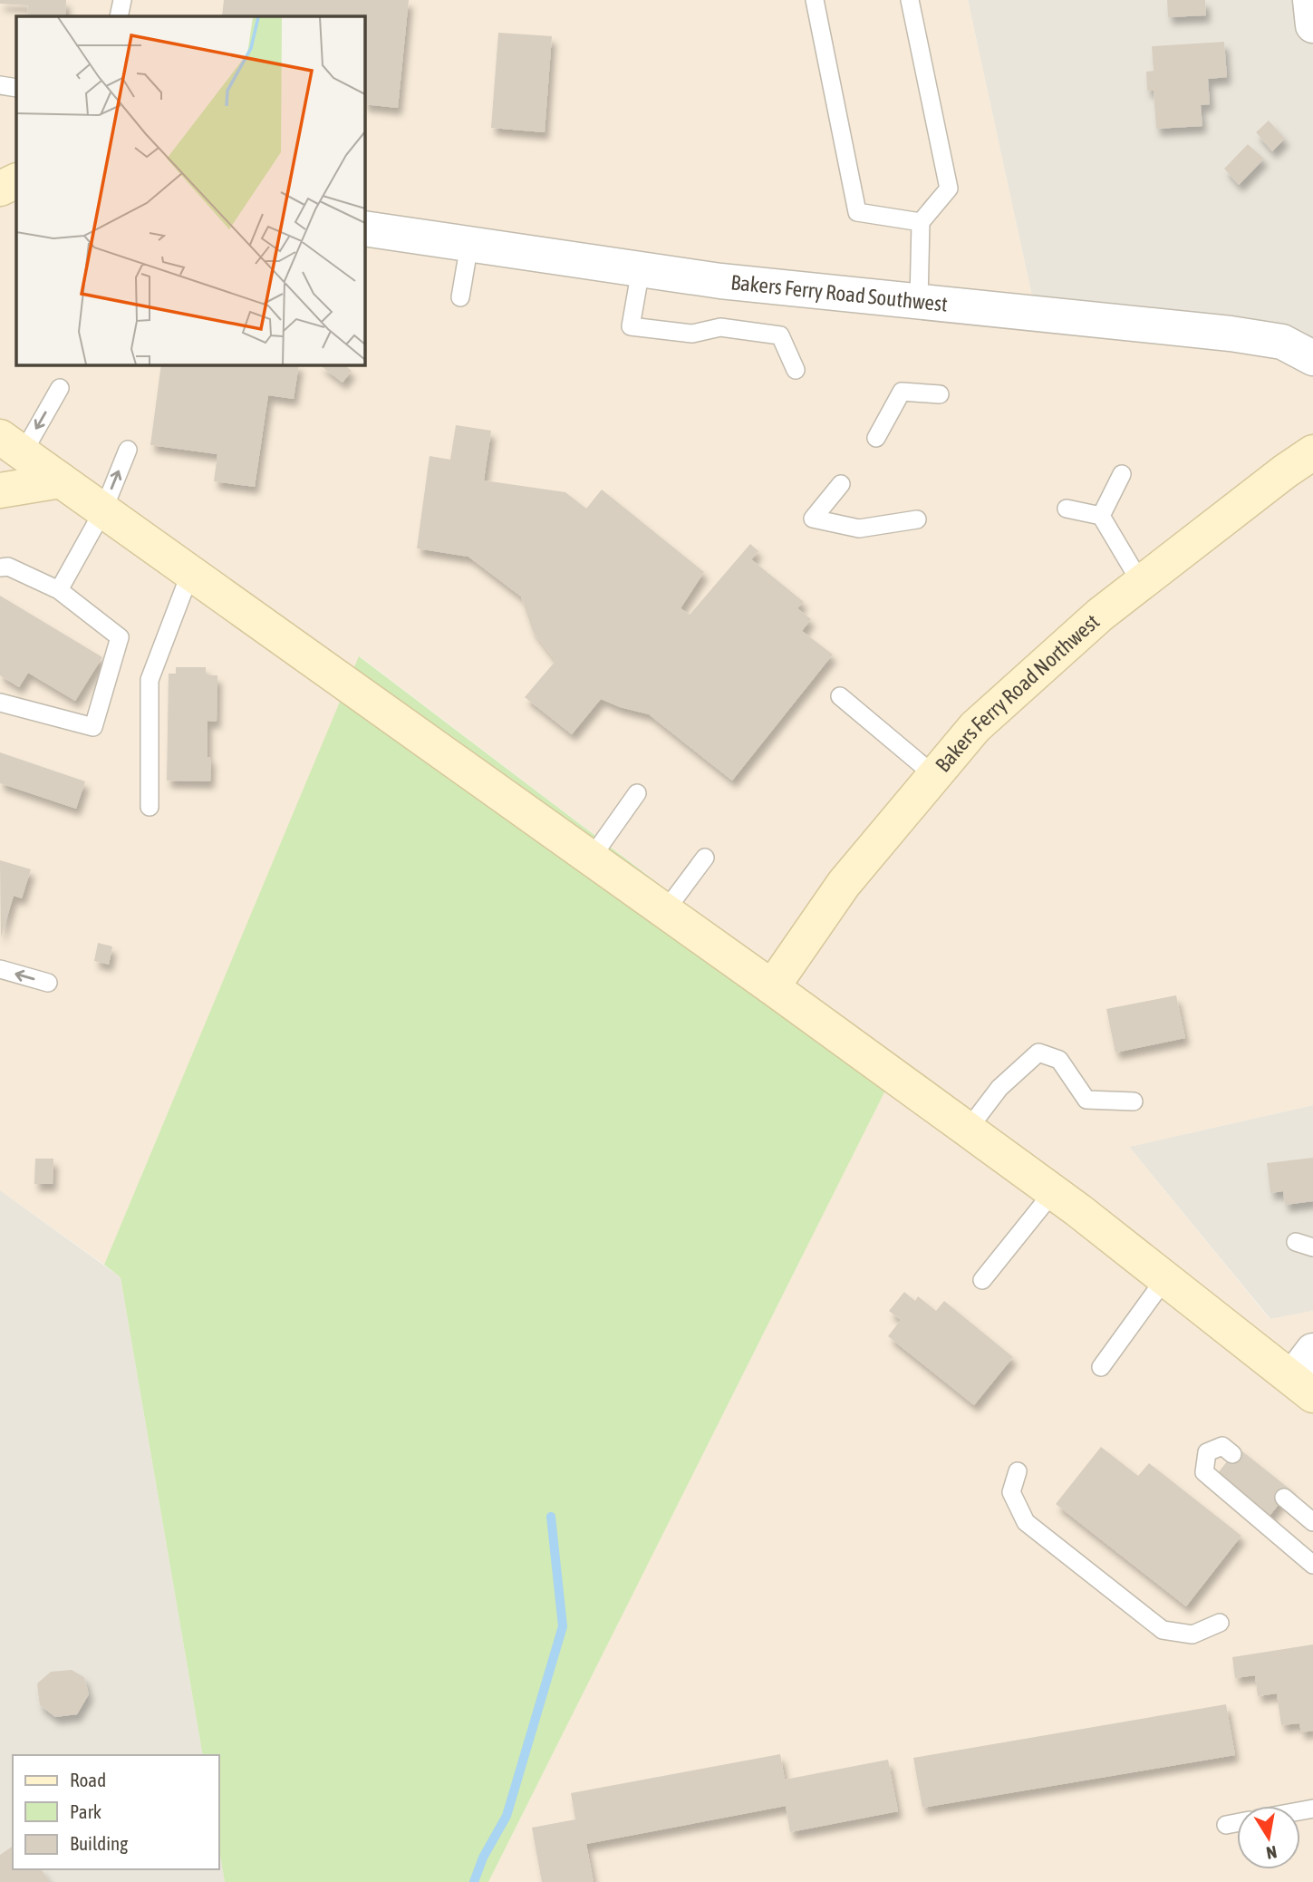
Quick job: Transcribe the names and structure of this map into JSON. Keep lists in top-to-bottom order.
{
  "streets": {
    "main road": ["Bakers Ferry Road Northwest"],
    "street": ["Bakers Ferry Road Southwest"]
  },
  "legend": ["Road", "Park", "Building"],
  "north": "bottom"
}
